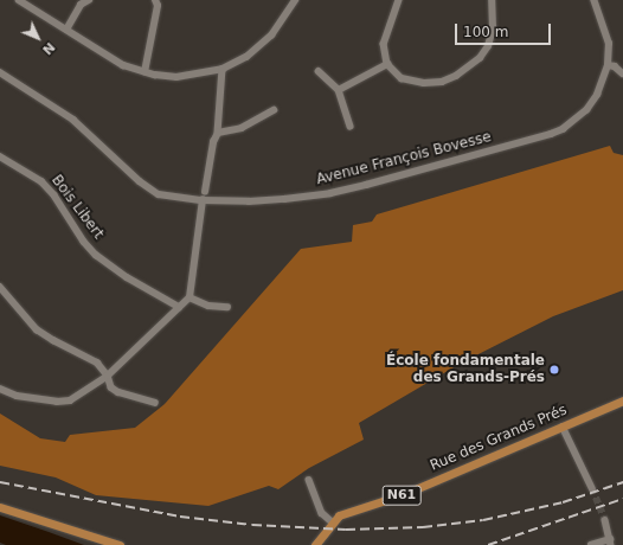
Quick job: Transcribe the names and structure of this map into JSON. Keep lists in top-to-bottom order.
{
  "streets": {
    "main road": ["Rue des Grands Prés", "N61"],
    "street": ["Avenue François Bovesse", "Bois Libert"]
  },
  "places": ["École fondamentale des Grands-Prés"],
  "scale_bar": "100 m",
  "north": "bottom right"
}
